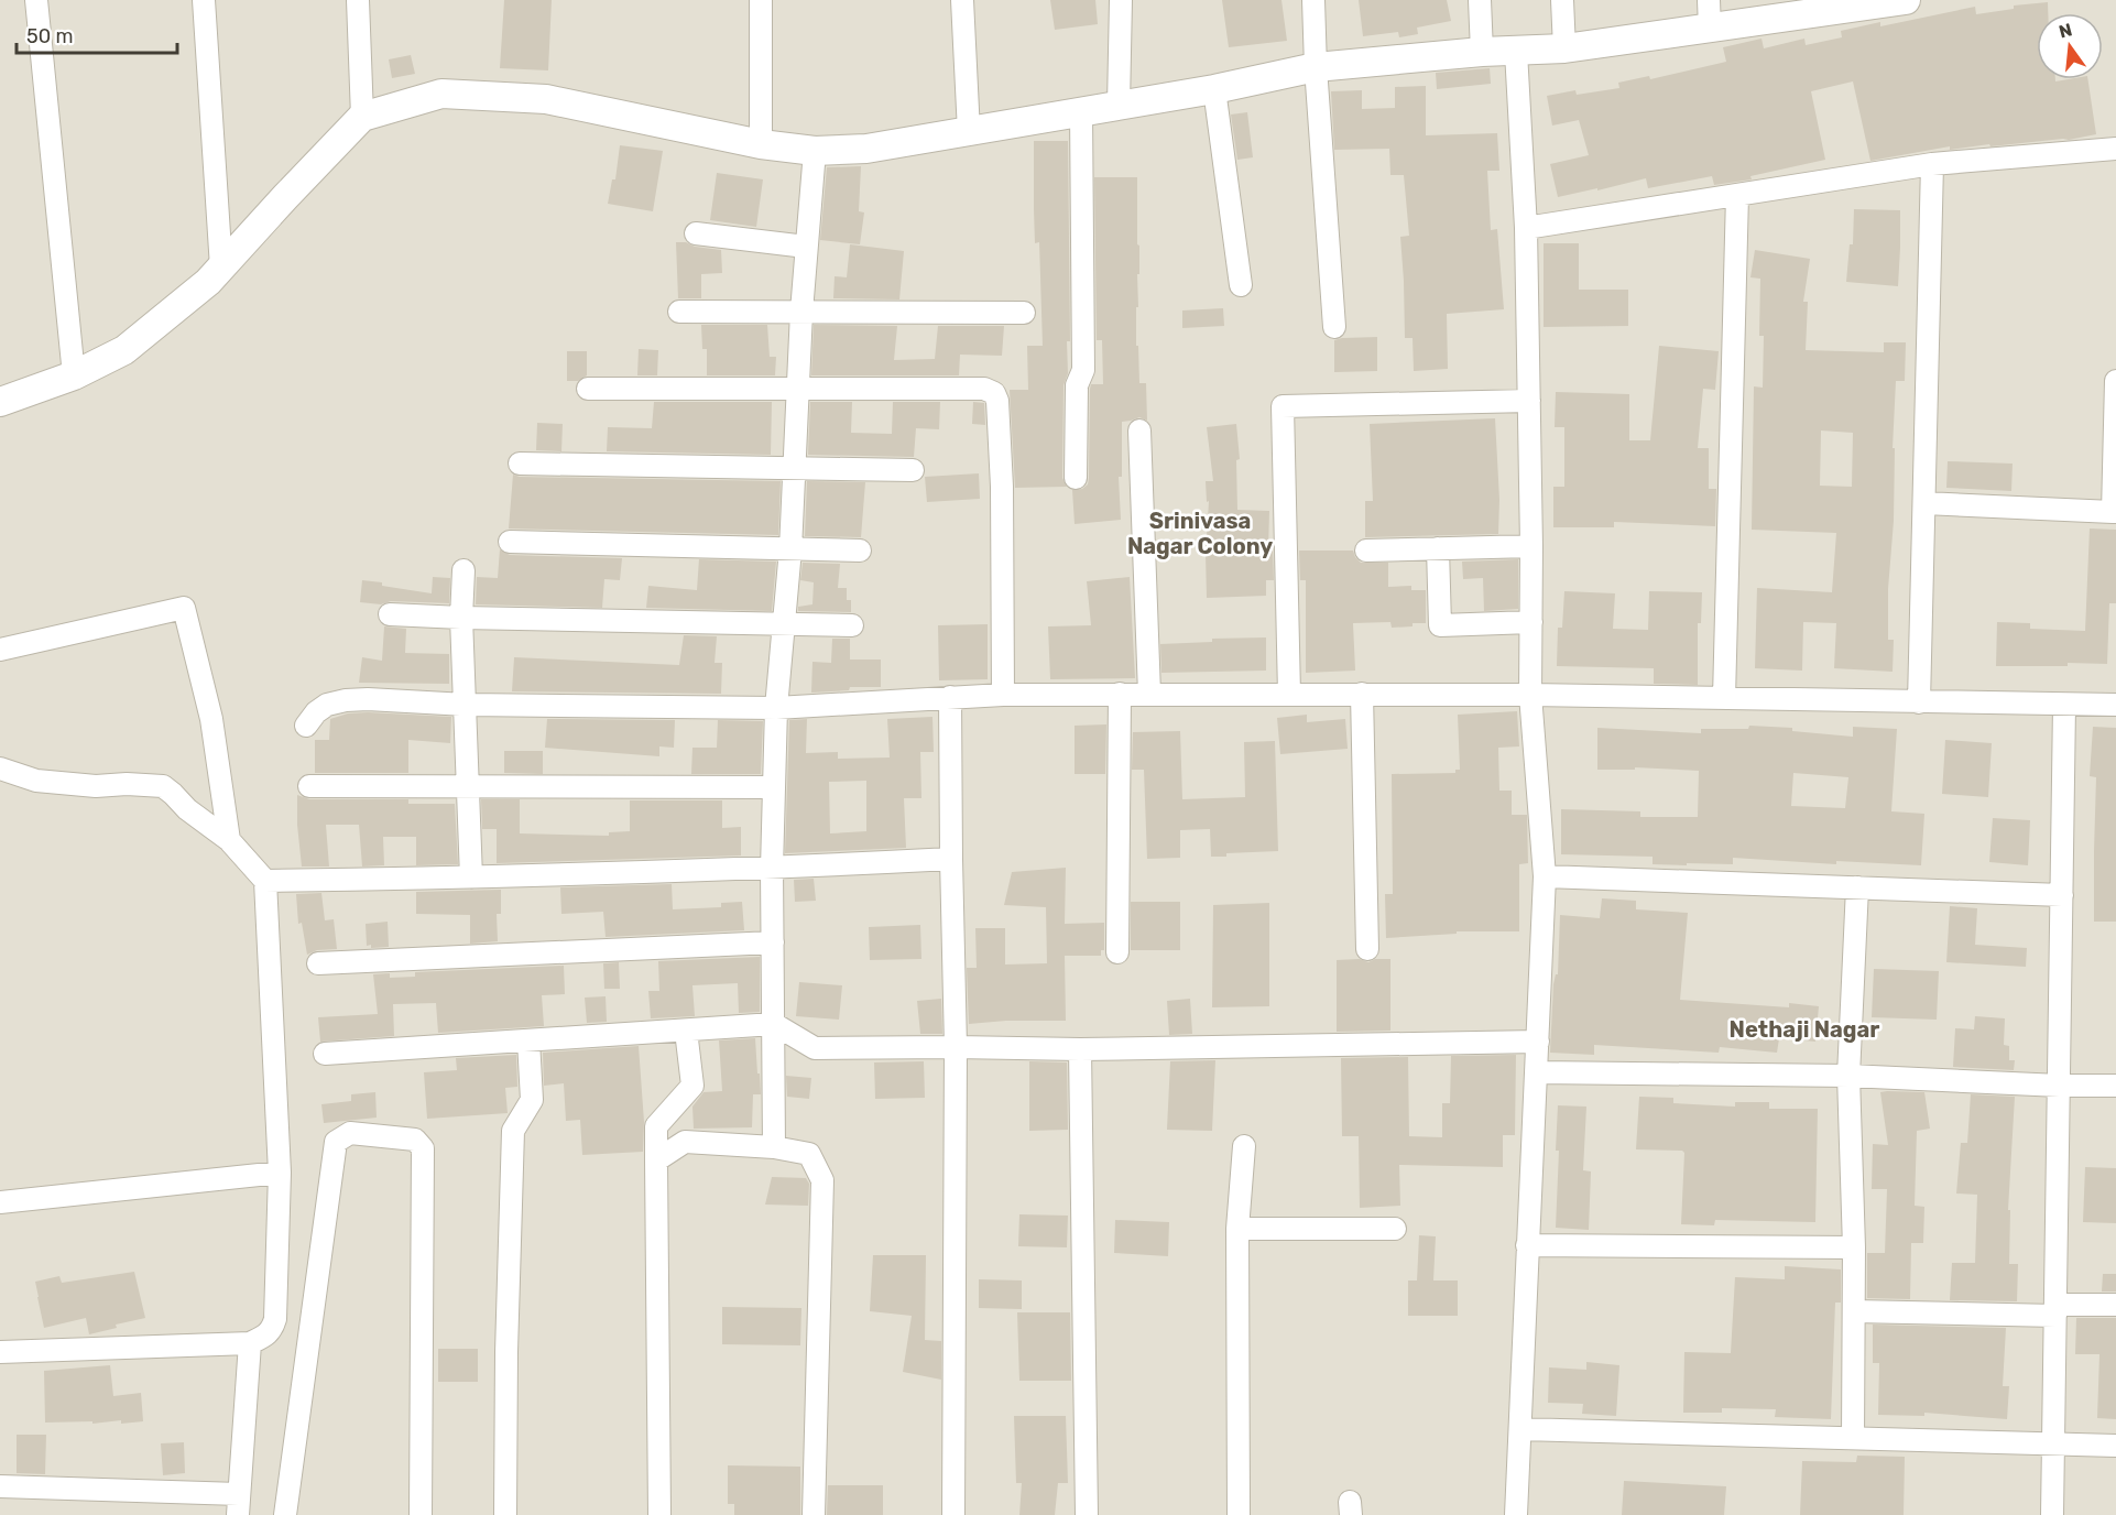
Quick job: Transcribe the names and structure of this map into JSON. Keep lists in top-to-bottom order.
{
  "districts": ["Srinivasa Nagar Colony", "Nethaji Nagar"],
  "scale_bar": "50 m",
  "north": "top"
}
